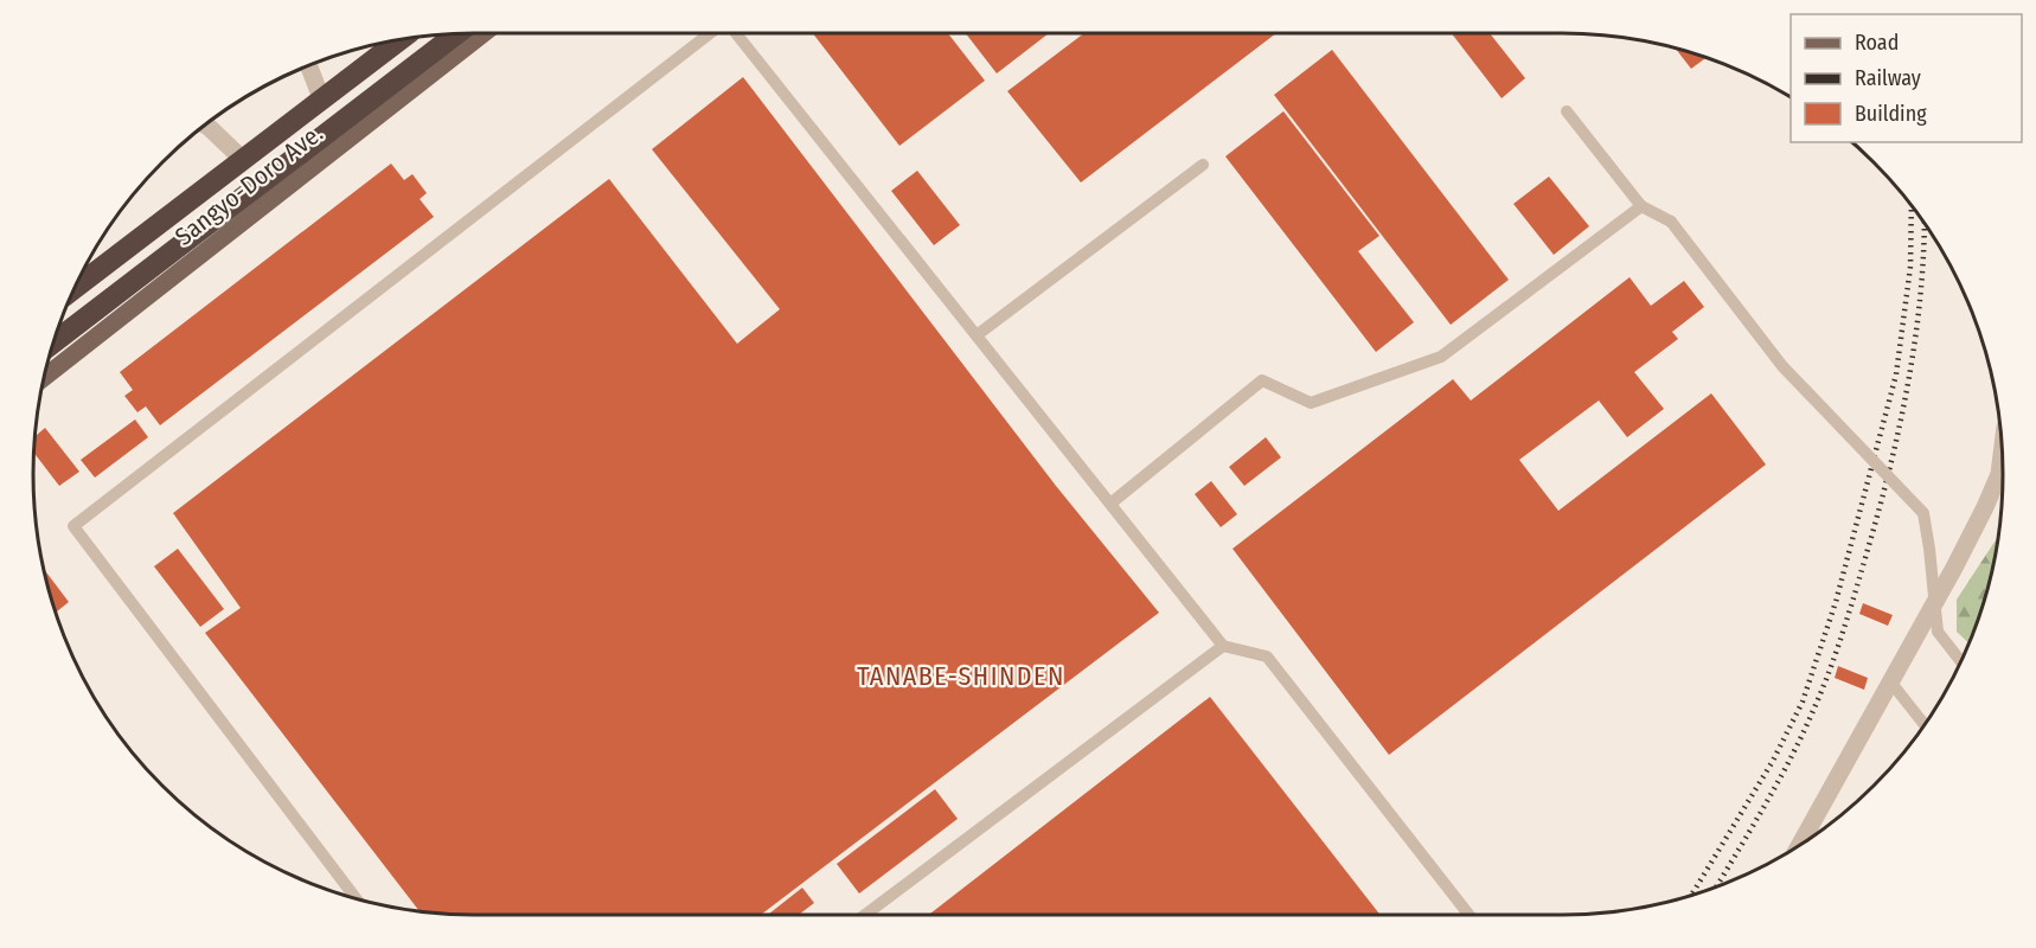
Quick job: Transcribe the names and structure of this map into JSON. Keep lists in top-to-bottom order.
{
  "streets": {
    "main road": ["Sangyo-Doro Ave."]
  },
  "districts": ["TANABE-SHINDEN"],
  "legend": ["Road", "Railway", "Building"]
}
